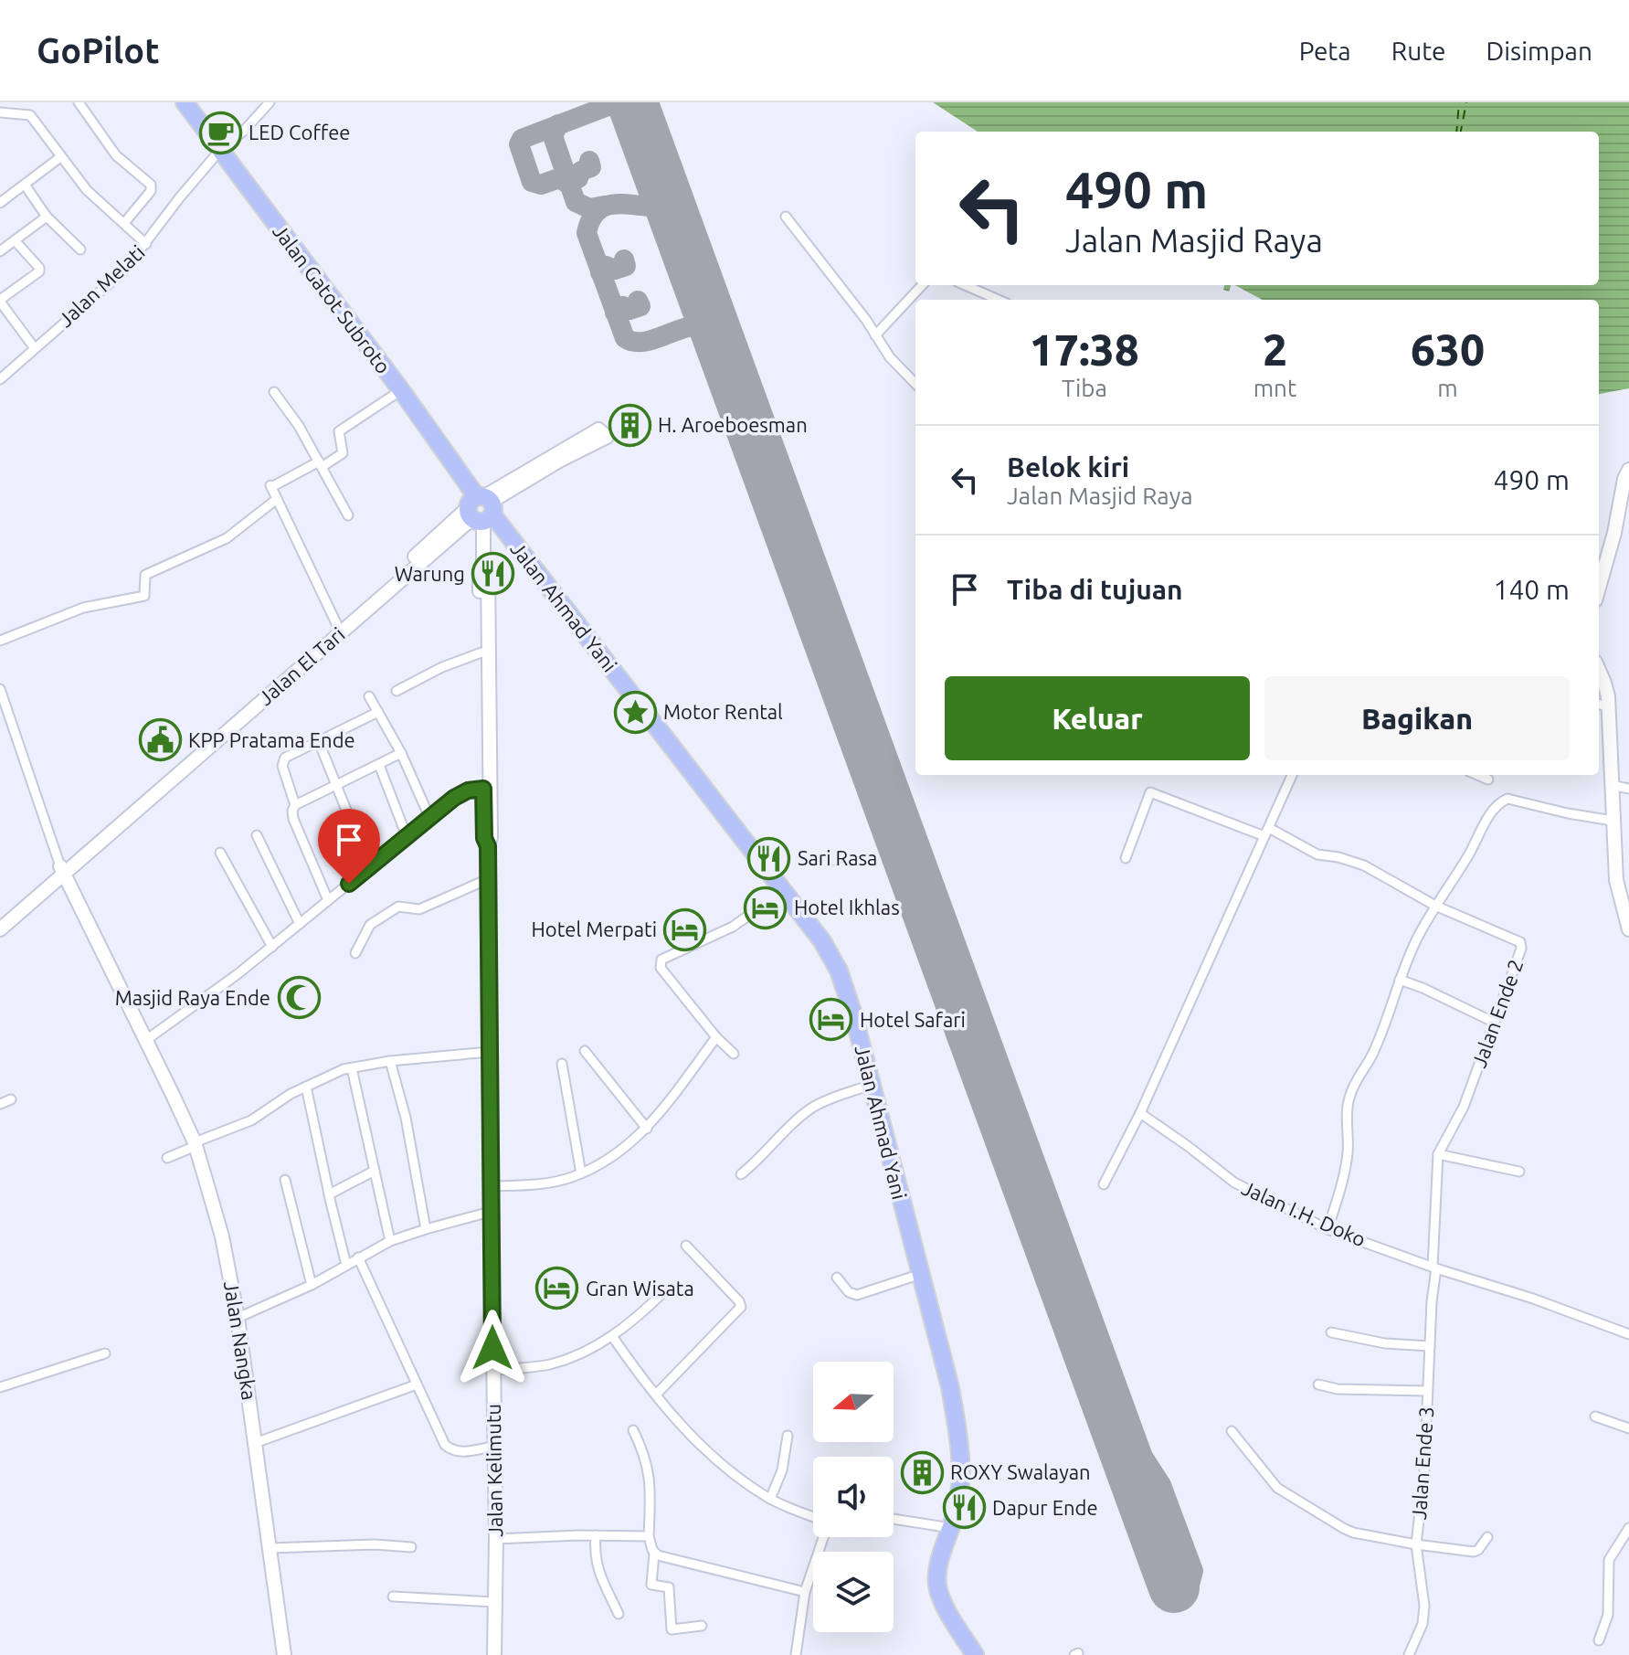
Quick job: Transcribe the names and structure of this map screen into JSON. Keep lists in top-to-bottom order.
{
  "streets": {
    "highway": ["Jalan Gatot Subroto", "Jalan Ahmad Yani"],
    "street": [
      "Jalan Melati",
      "Jalan El Tari",
      "Jalan Ende 2",
      "Jalan I.H. Doko",
      "Jalan Nangka",
      "Jalan Ende 3",
      "Jalan Kelimutu"
    ]
  },
  "crossings": [
    ["Jalan Melati", "Jalan Gatot Subroto"],
    ["Jalan Gatot Subroto", "Jalan Ahmad Yani"],
    ["Jalan Gatot Subroto", "Jalan El Tari"],
    ["Jalan Ahmad Yani", "Jalan El Tari"],
    ["Jalan El Tari", "Jalan Nangka"],
    ["Jalan Ende 2", "Jalan I.H. Doko"],
    ["Jalan Ende 2", "Jalan Ende 3"],
    ["Jalan I.H. Doko", "Jalan Ende 3"]
  ],
  "places": {
    "cafe": ["LED Coffee"],
    "building": ["H. Aroeboesman", "ROXY Swalayan"],
    "restaurant": ["Warung", "Sari Rasa", "Dapur Ende"],
    "place": ["Motor Rental"],
    "public building": ["KPP Pratama Ende"],
    "hotel": [
      "Hotel Ikhlas",
      "Hotel Merpati",
      "Hotel Safari",
      "Gran Wisata"
    ],
    "mosque": ["Masjid Raya Ende"]
  },
  "north": "left",
  "page": {
    "header": "GoPilot",
    "nav": ["Peta", "Rute", "Disimpan"],
    "turn": ["490 m", "Jalan Masjid Raya"],
    "eta": [
      "17:38",
      "Tiba",
      "2",
      "mnt",
      "630",
      "m"
    ],
    "list": [
      {
        "name": "Belok kiri",
        "note": "Jalan Masjid Raya",
        "value": "490 m"
      },
      {
        "name": "Tiba di tujuan",
        "value": "140 m"
      }
    ],
    "buttons": ["Keluar", "Bagikan"]
  }
}
